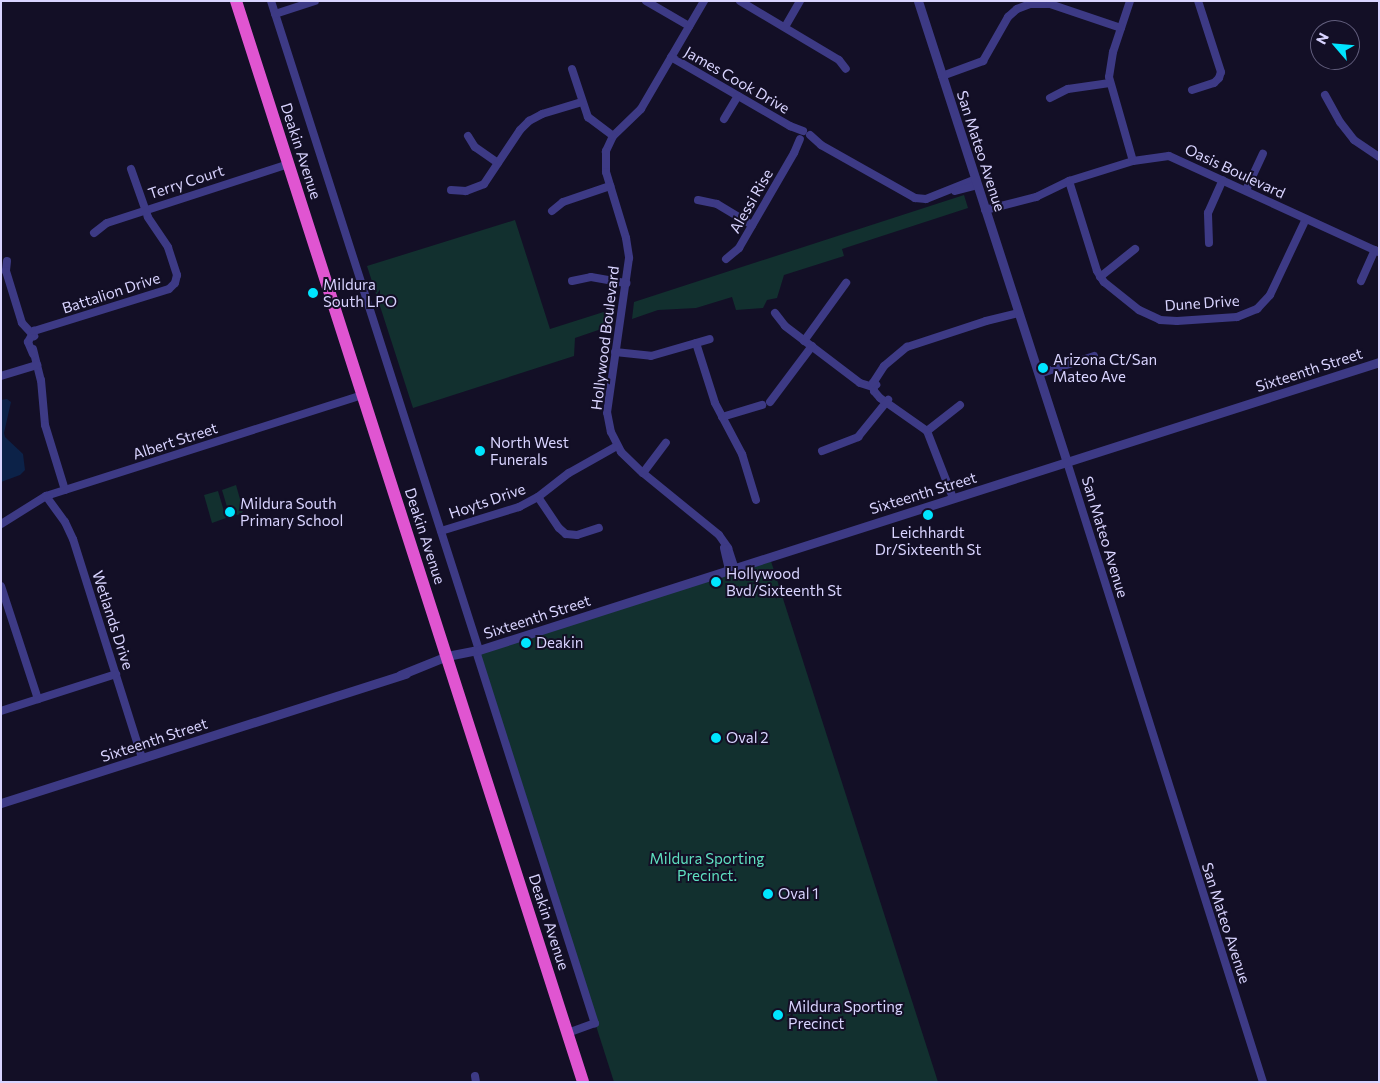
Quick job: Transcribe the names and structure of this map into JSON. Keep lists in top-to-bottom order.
{
  "streets": {
    "highway": ["Deakin Avenue"],
    "street": [
      "James Cook Drive",
      "San Mateo Avenue",
      "Oasis Boulevard",
      "Terry Court",
      "Alessi Rise",
      "Battalion Drive",
      "Dune Drive",
      "Hollywood Boulevard",
      "Sixteenth Street",
      "Albert Street",
      "Hoyts Drive",
      "Wetlands Drive"
    ]
  },
  "crossings": [
    ["James Cook Drive", "San Mateo Avenue"],
    ["James Cook Drive", "Alessi Rise"],
    ["James Cook Drive", "Hollywood Boulevard"],
    ["Deakin Avenue", "Terry Court"],
    ["Deakin Avenue", "Sixteenth Street"],
    ["Deakin Avenue", "Albert Street"],
    ["Deakin Avenue", "Hoyts Drive"],
    ["San Mateo Avenue", "Oasis Boulevard"],
    ["San Mateo Avenue", "Sixteenth Street"],
    ["Oasis Boulevard", "Dune Drive"],
    ["Terry Court", "Battalion Drive"],
    ["Hollywood Boulevard", "Sixteenth Street"],
    ["Hollywood Boulevard", "Hoyts Drive"],
    ["Sixteenth Street", "Wetlands Drive"],
    ["Albert Street", "Wetlands Drive"]
  ],
  "parks": ["Mildura Sporting Precinct."],
  "places": [
    "Mildura South LPO",
    "Arizona Ct/San Mateo Ave",
    "North West Funerals",
    "Mildura South Primary School",
    "Leichhardt Dr/Sixteenth St",
    "Hollywood Bvd/Sixteenth St",
    "Deakin",
    "Oval 2",
    "Oval 1",
    "Mildura Sporting Precinct"
  ],
  "north": "top left"
}
